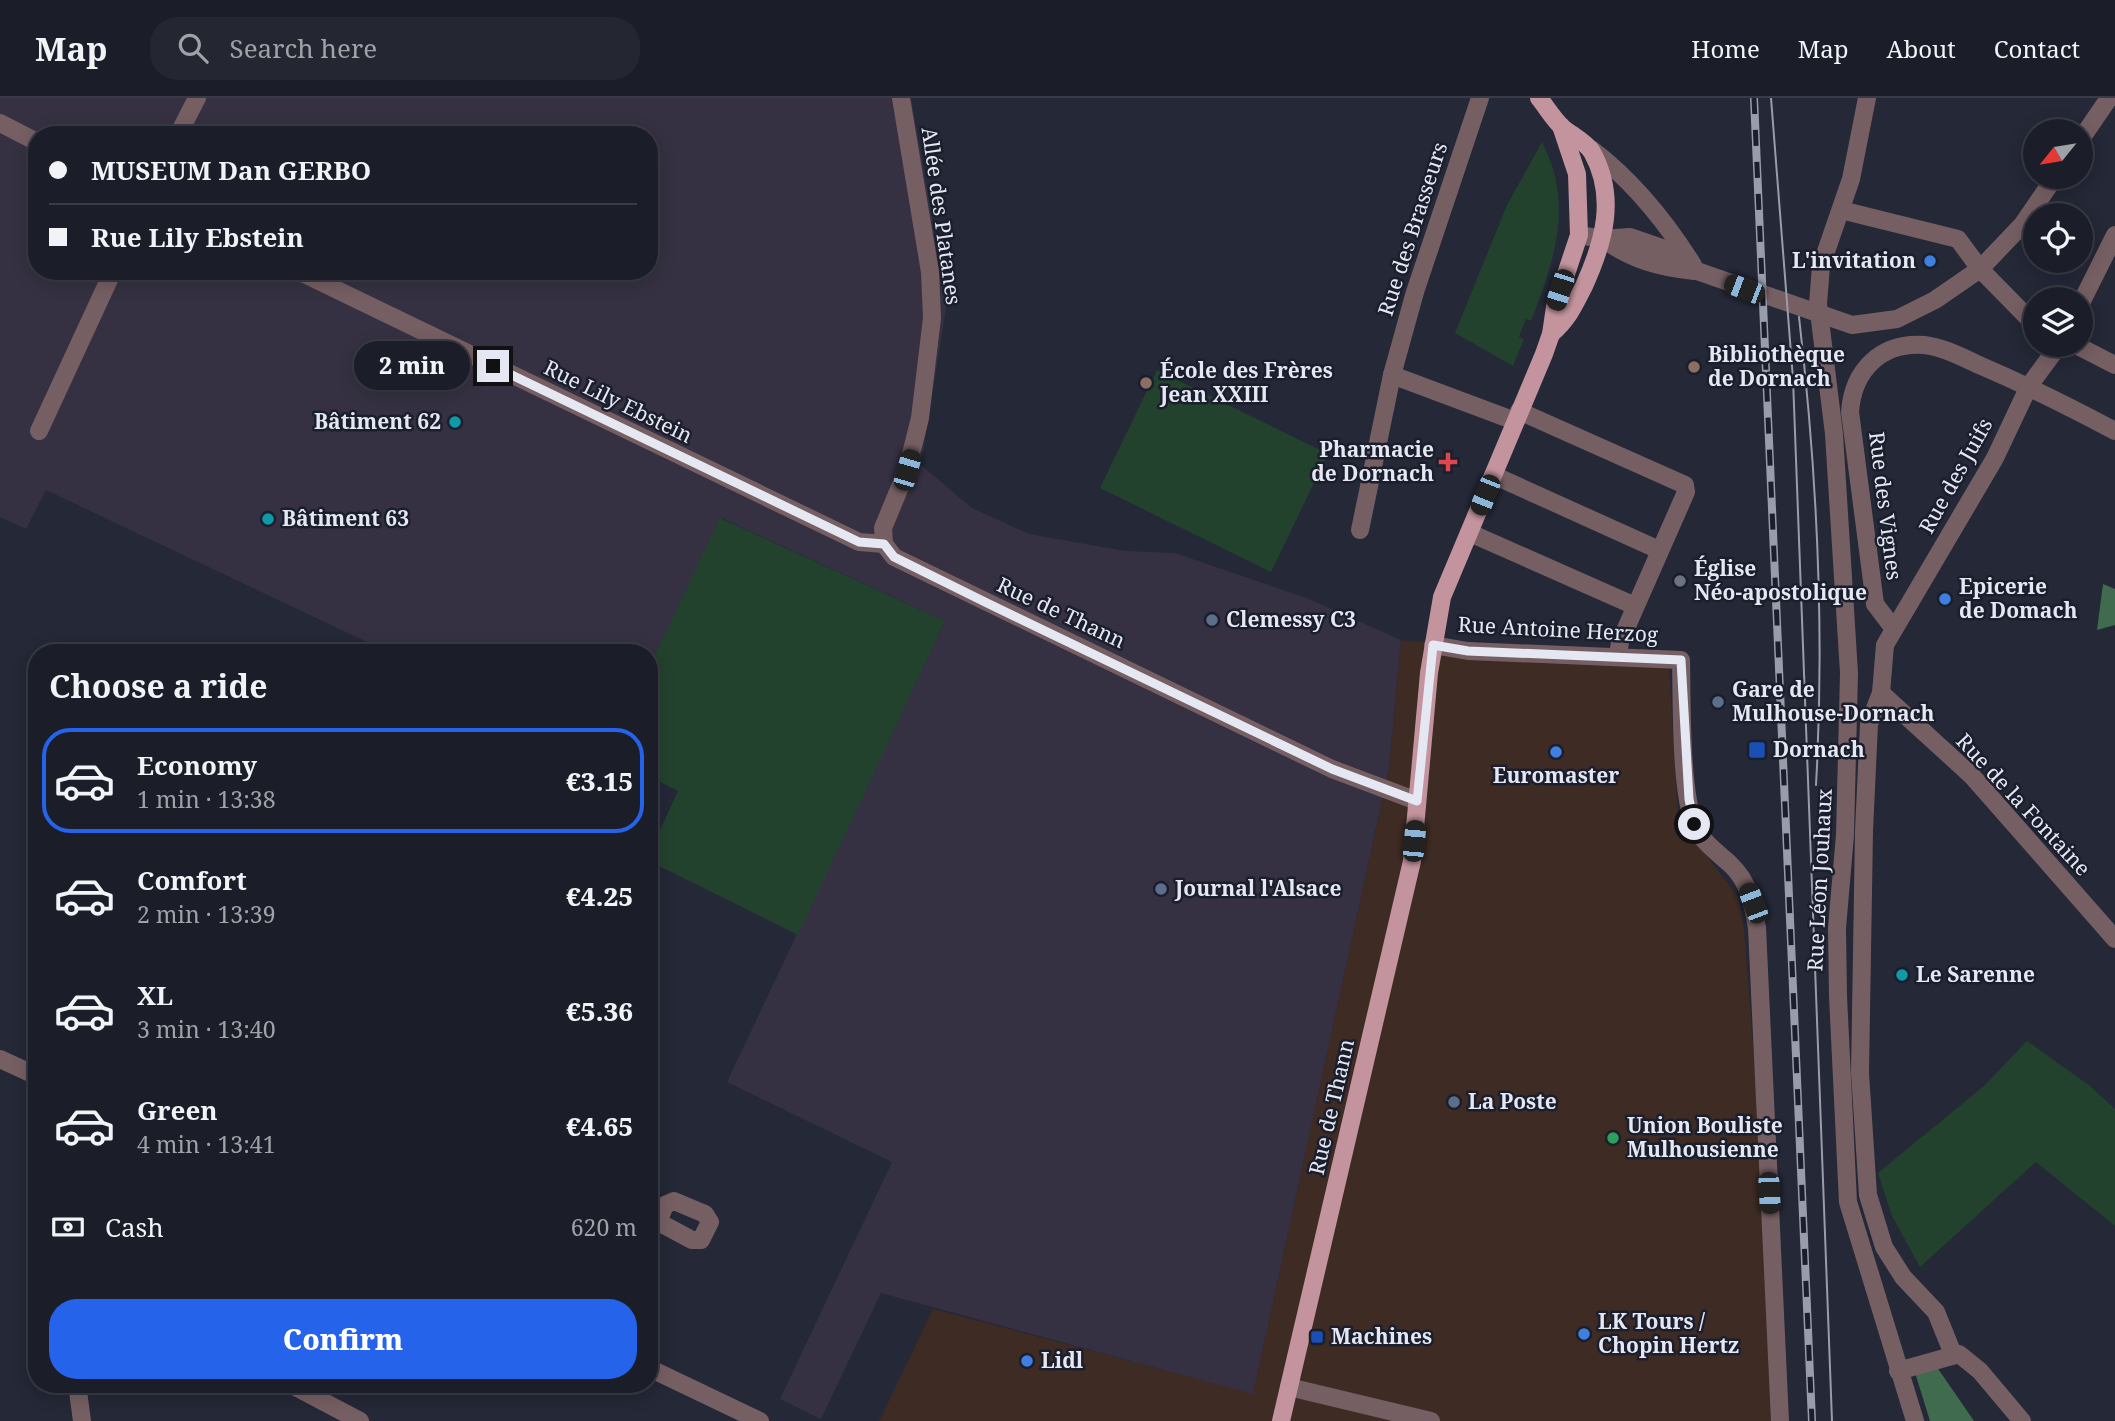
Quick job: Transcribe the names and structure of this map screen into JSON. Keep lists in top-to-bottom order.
{
  "streets": {
    "main road": ["Rue de Thann"],
    "street": [
      "Allée des Platanes",
      "Rue des Brasseurs",
      "Rue Lily Ebstein",
      "Rue des Juifs",
      "Rue des Vignes",
      "Rue Antoine Herzog",
      "Rue de la Fontaine",
      "Rue Léon Jouhaux"
    ]
  },
  "crossings": [
    ["Allée des Platanes", "Rue Lily Ebstein"],
    ["Allée des Platanes", "Rue de Thann"],
    ["Rue Lily Ebstein", "Rue de Thann"],
    ["Rue des Juifs", "Rue des Vignes"],
    ["Rue de Thann", "Rue Antoine Herzog"]
  ],
  "places": {
    "other": [
      "L'invitation",
      "Bibliothèque de Dornach",
      "École des Frères Jean XXIII",
      "Bâtiment 62",
      "Bâtiment 63",
      "Église Néo-apostolique",
      "Epicerie de Domach",
      "Clemessy C3",
      "Gare de Mulhouse-Dornach",
      "Euromaster",
      "Journal l'Alsace",
      "Le Sarenne",
      "La Poste",
      "Union Bouliste Mulhousienne",
      "LK Tours / Chopin Hertz",
      "Lidl"
    ],
    "health": ["Pharmacie de Dornach"],
    "transit": ["Dornach", "Machines"]
  },
  "north": "bottom left",
  "page": {
    "header": "Map",
    "search": "Search here",
    "nav": [
      "Home",
      "Map",
      "About",
      "Contact"
    ],
    "banner": ["MUSEUM Dan GERBO", "Rue Lily Ebstein"],
    "bubble": "2 min",
    "heading": "Choose a ride",
    "list": [
      {
        "name": "Economy",
        "note": "1 min · 13:38",
        "value": "€3.15"
      },
      {
        "name": "Comfort",
        "note": "2 min · 13:39",
        "value": "€4.25"
      },
      {
        "name": "XL",
        "note": "3 min · 13:40",
        "value": "€5.36"
      },
      {
        "name": "Green",
        "note": "4 min · 13:41",
        "value": "€4.65"
      }
    ],
    "pay": ["Cash", "620 m"],
    "buttons": "Confirm"
  }
}
